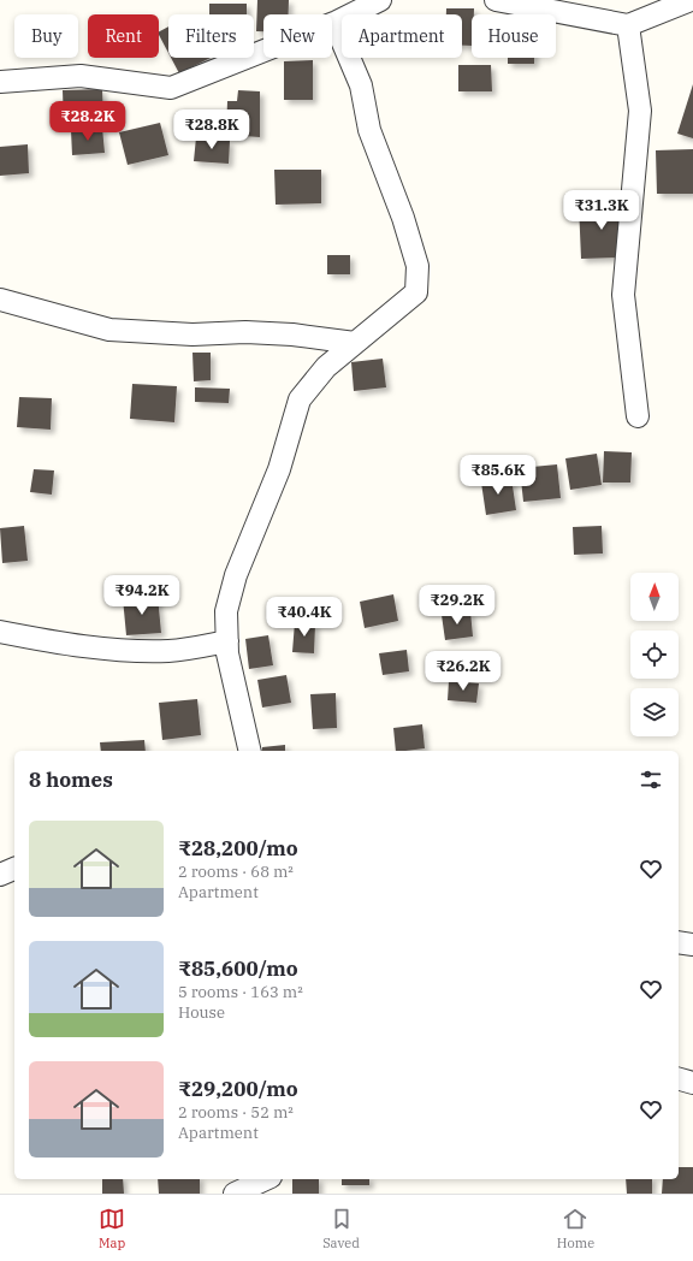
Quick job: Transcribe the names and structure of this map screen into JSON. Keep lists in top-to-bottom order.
{
  "north": "top",
  "page": {
    "chip": [
      "Buy",
      "Rent",
      "Filters",
      "New",
      "Apartment",
      "House"
    ],
    "price": [
      "₹28.2K",
      "₹28.8K",
      "₹31.3K",
      "₹85.6K",
      "₹94.2K",
      "₹29.2K",
      "₹40.4K",
      "₹26.2K"
    ],
    "heading": "8 homes",
    "list": [
      {
        "name": "₹28,200/mo",
        "note": "2 rooms · 68 m² · Apartment"
      },
      {
        "name": "₹85,600/mo",
        "note": "5 rooms · 163 m² · House"
      },
      {
        "name": "₹29,200/mo",
        "note": "2 rooms · 52 m² · Apartment"
      }
    ],
    "tabs": ["Map", "Saved", "Home"]
  }
}
